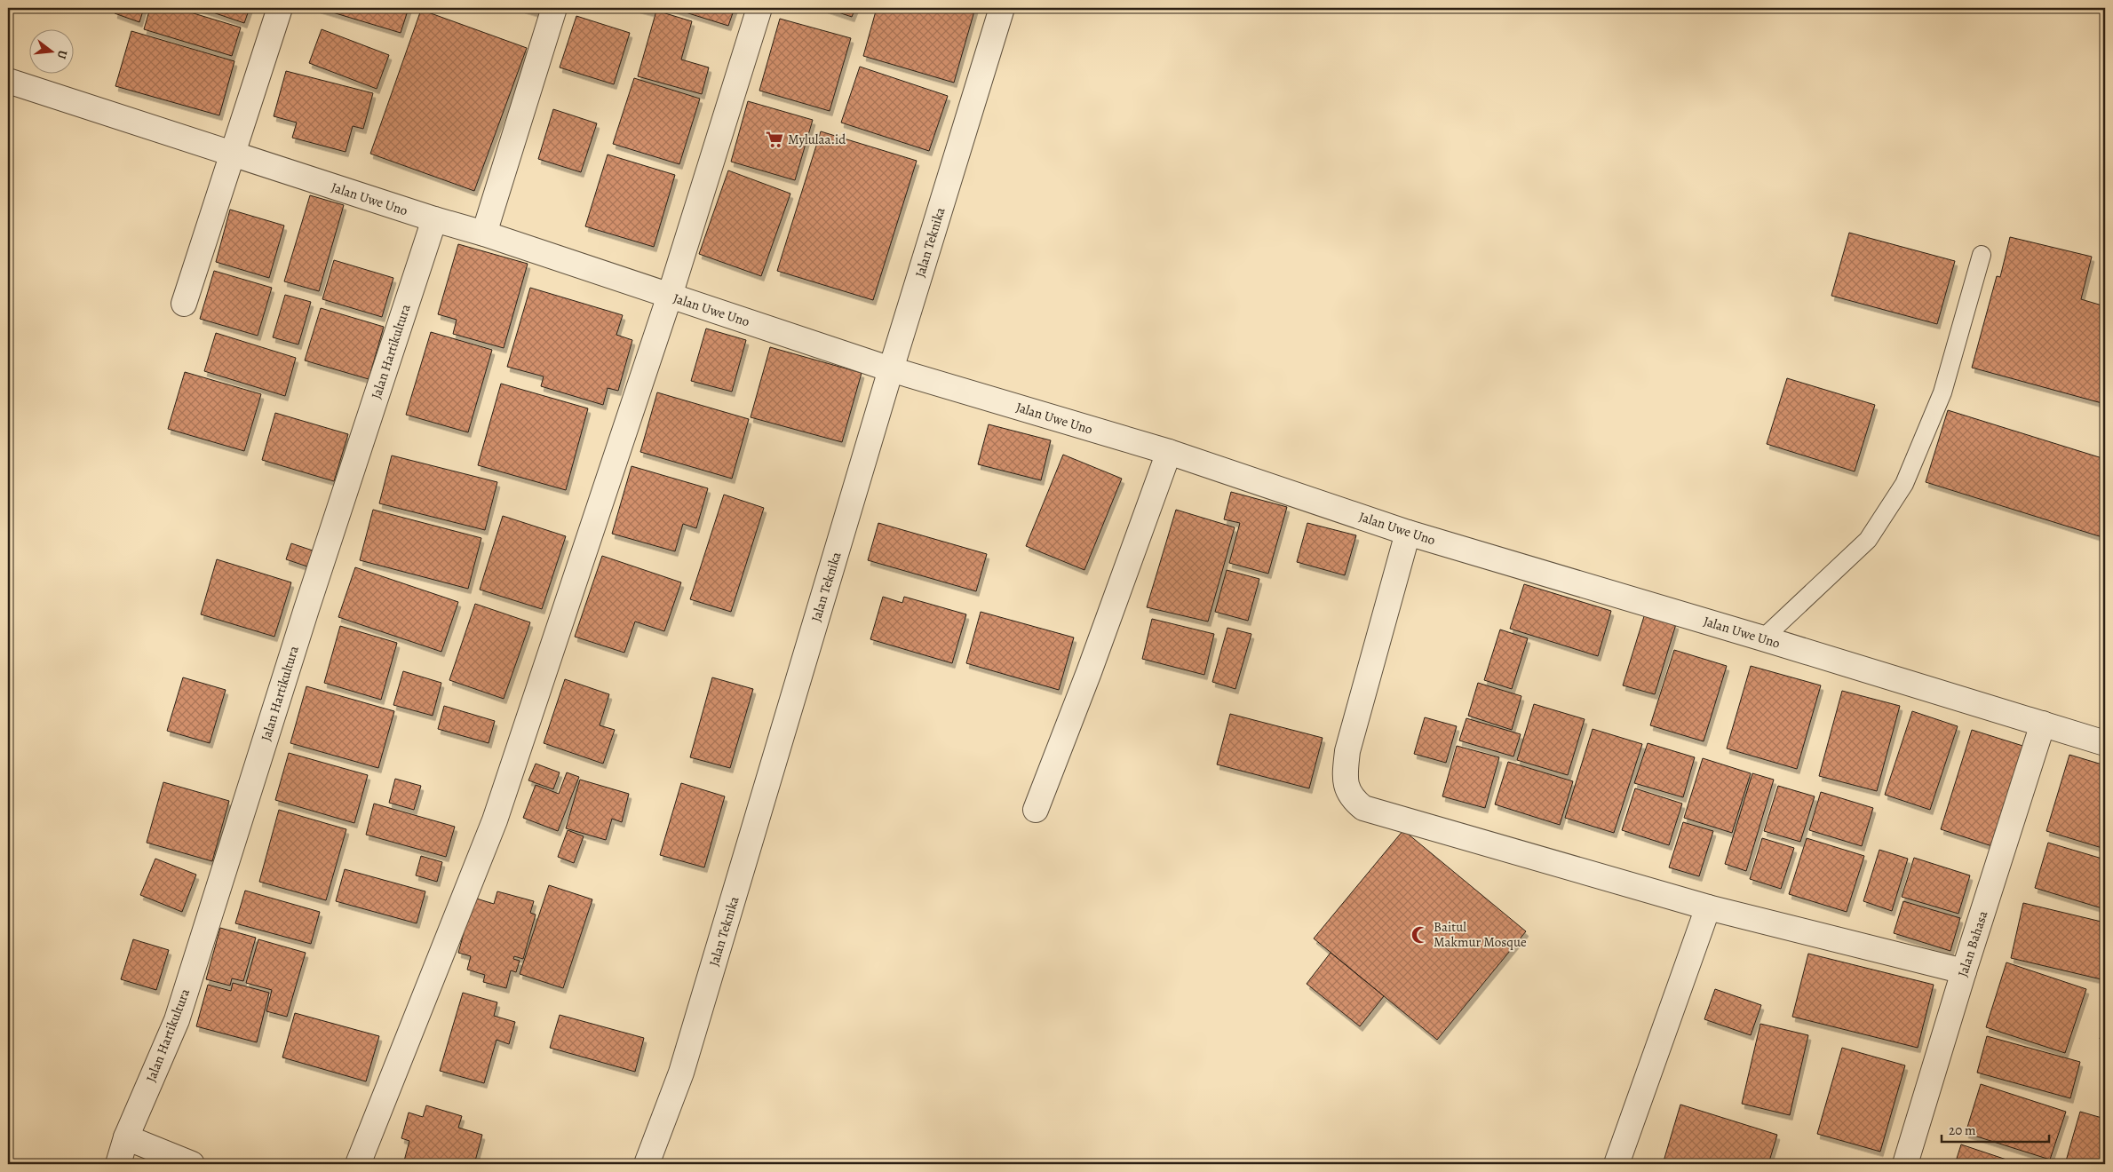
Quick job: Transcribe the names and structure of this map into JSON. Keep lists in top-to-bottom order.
{
  "streets": {
    "street": [
      "Jalan Uwe Uno",
      "Jalan Teknika",
      "Jalan Hartikultura",
      "Jalan Bahasa"
    ]
  },
  "crossings": [
    ["Jalan Uwe Uno", "Jalan Teknika"],
    ["Jalan Uwe Uno", "Jalan Hartikultura"],
    ["Jalan Uwe Uno", "Jalan Bahasa"]
  ],
  "places": {
    "supermarket": ["Mylulaa.id"],
    "mosque": ["Baitul Makmur Mosque"]
  },
  "scale_bar": "20 m",
  "north": "right"
}
